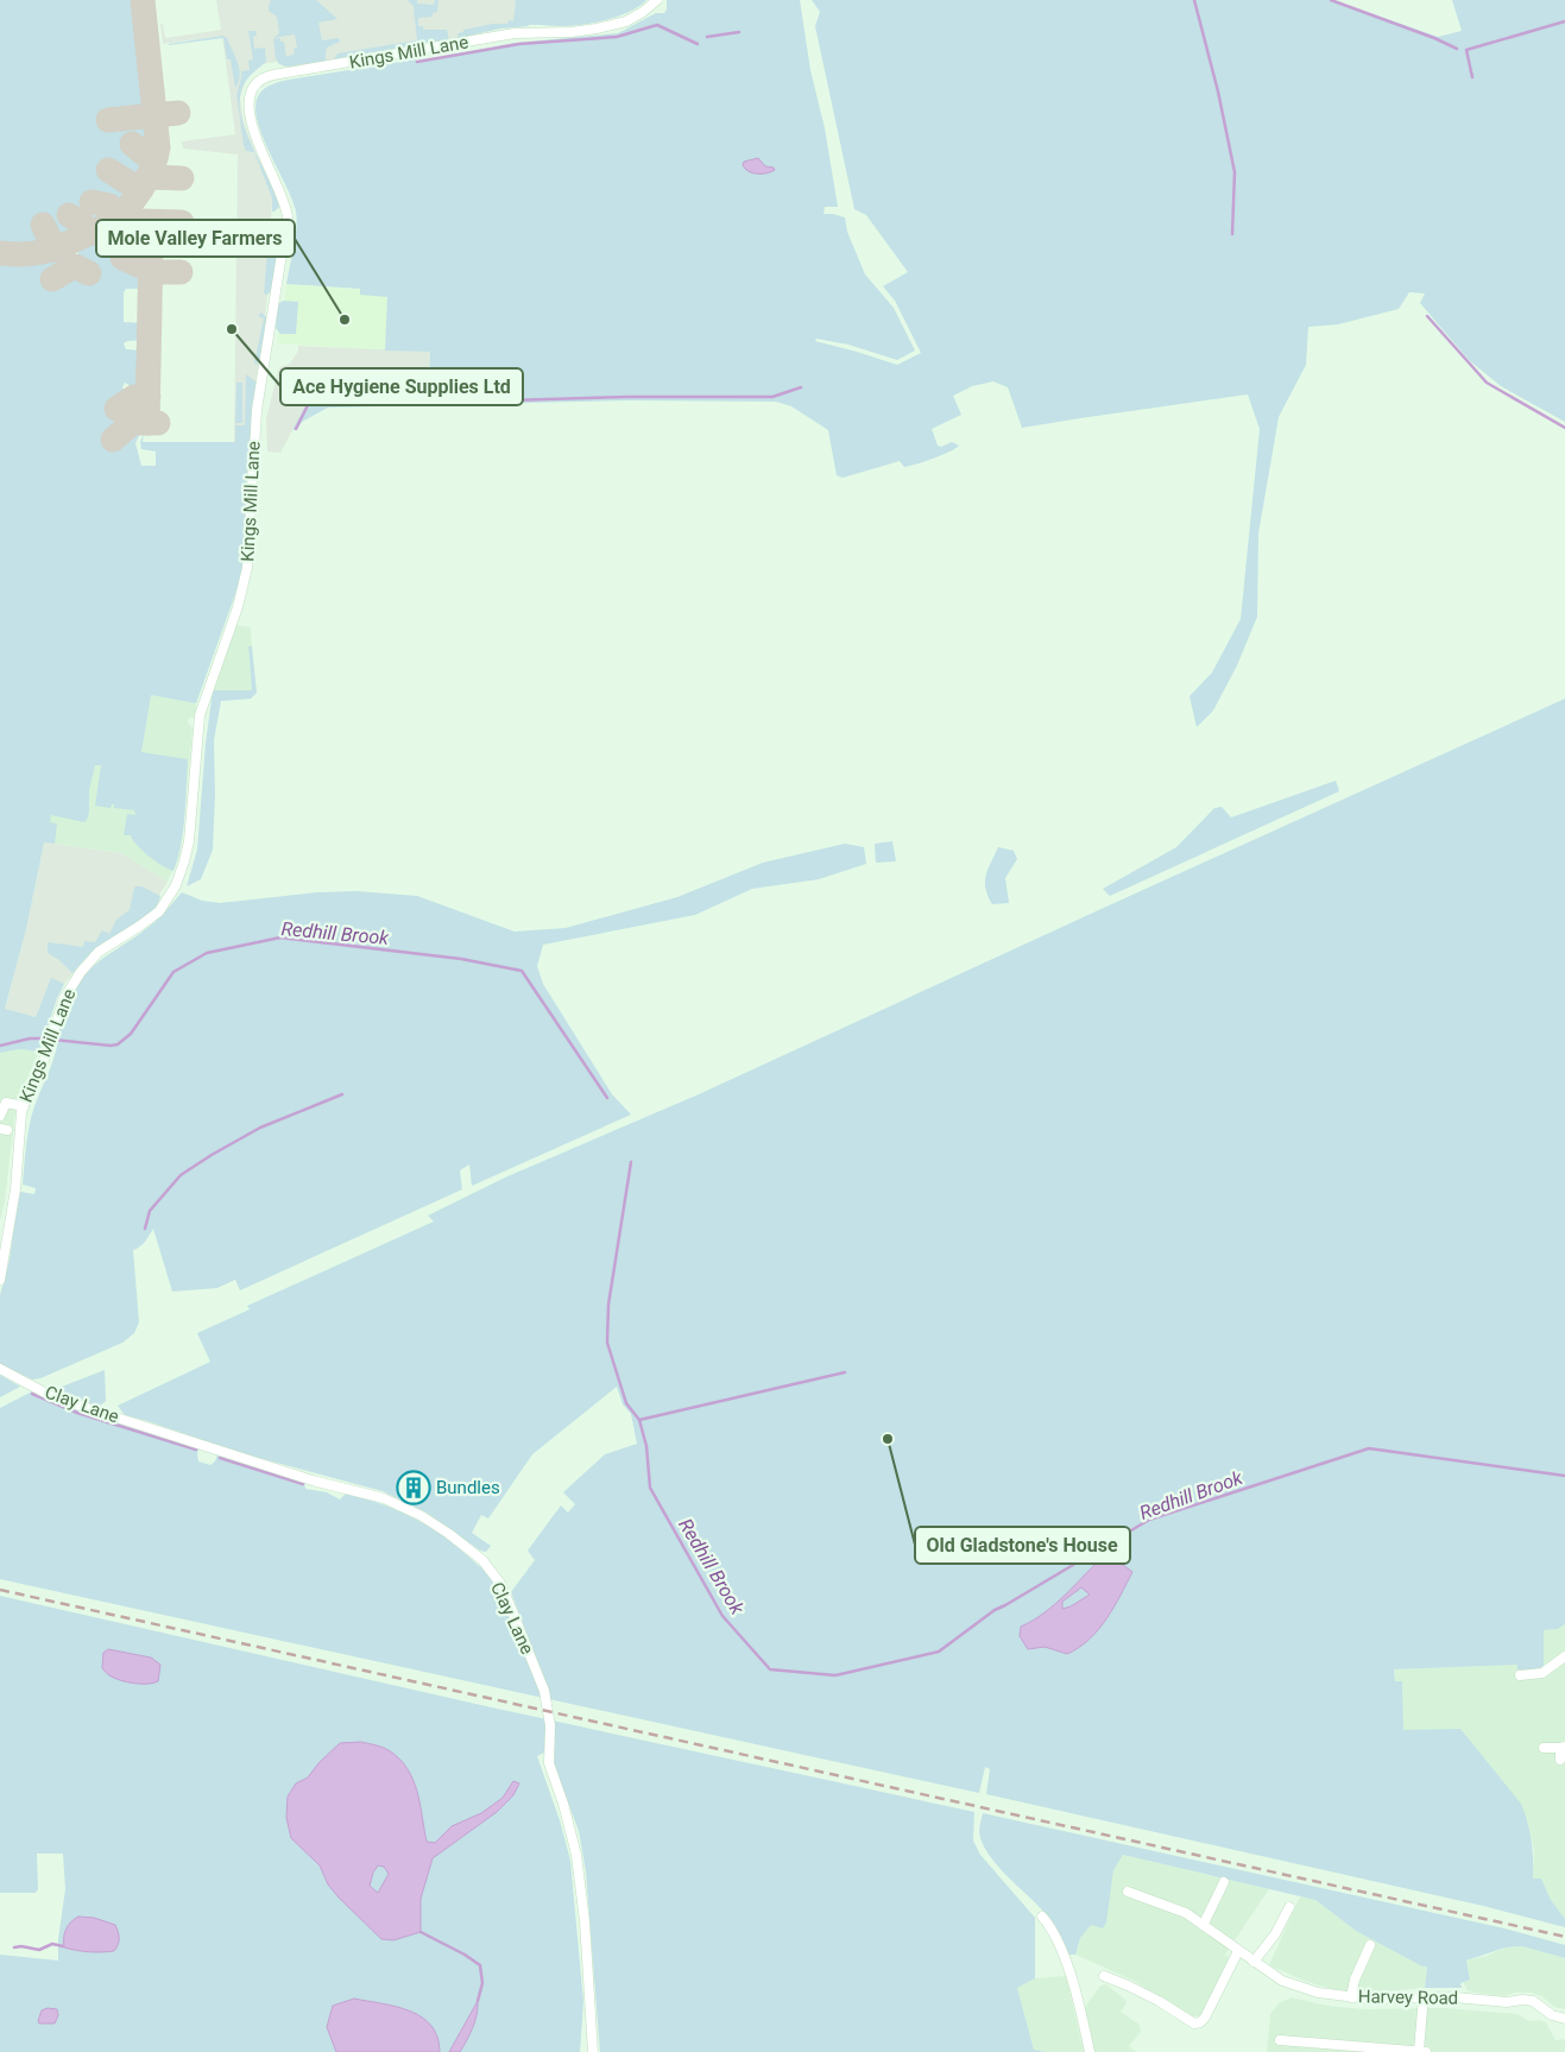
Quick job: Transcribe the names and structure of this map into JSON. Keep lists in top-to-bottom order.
{
  "streets": {
    "street": ["Kings Mill Lane", "Clay Lane", "Harvey Road"]
  },
  "water": ["Redhill Brook"],
  "places": {
    "other": ["Mole Valley Farmers", "Ace Hygiene Supplies Ltd", "Old Gladstone's House"],
    "building": ["Bundles"]
  }
}
